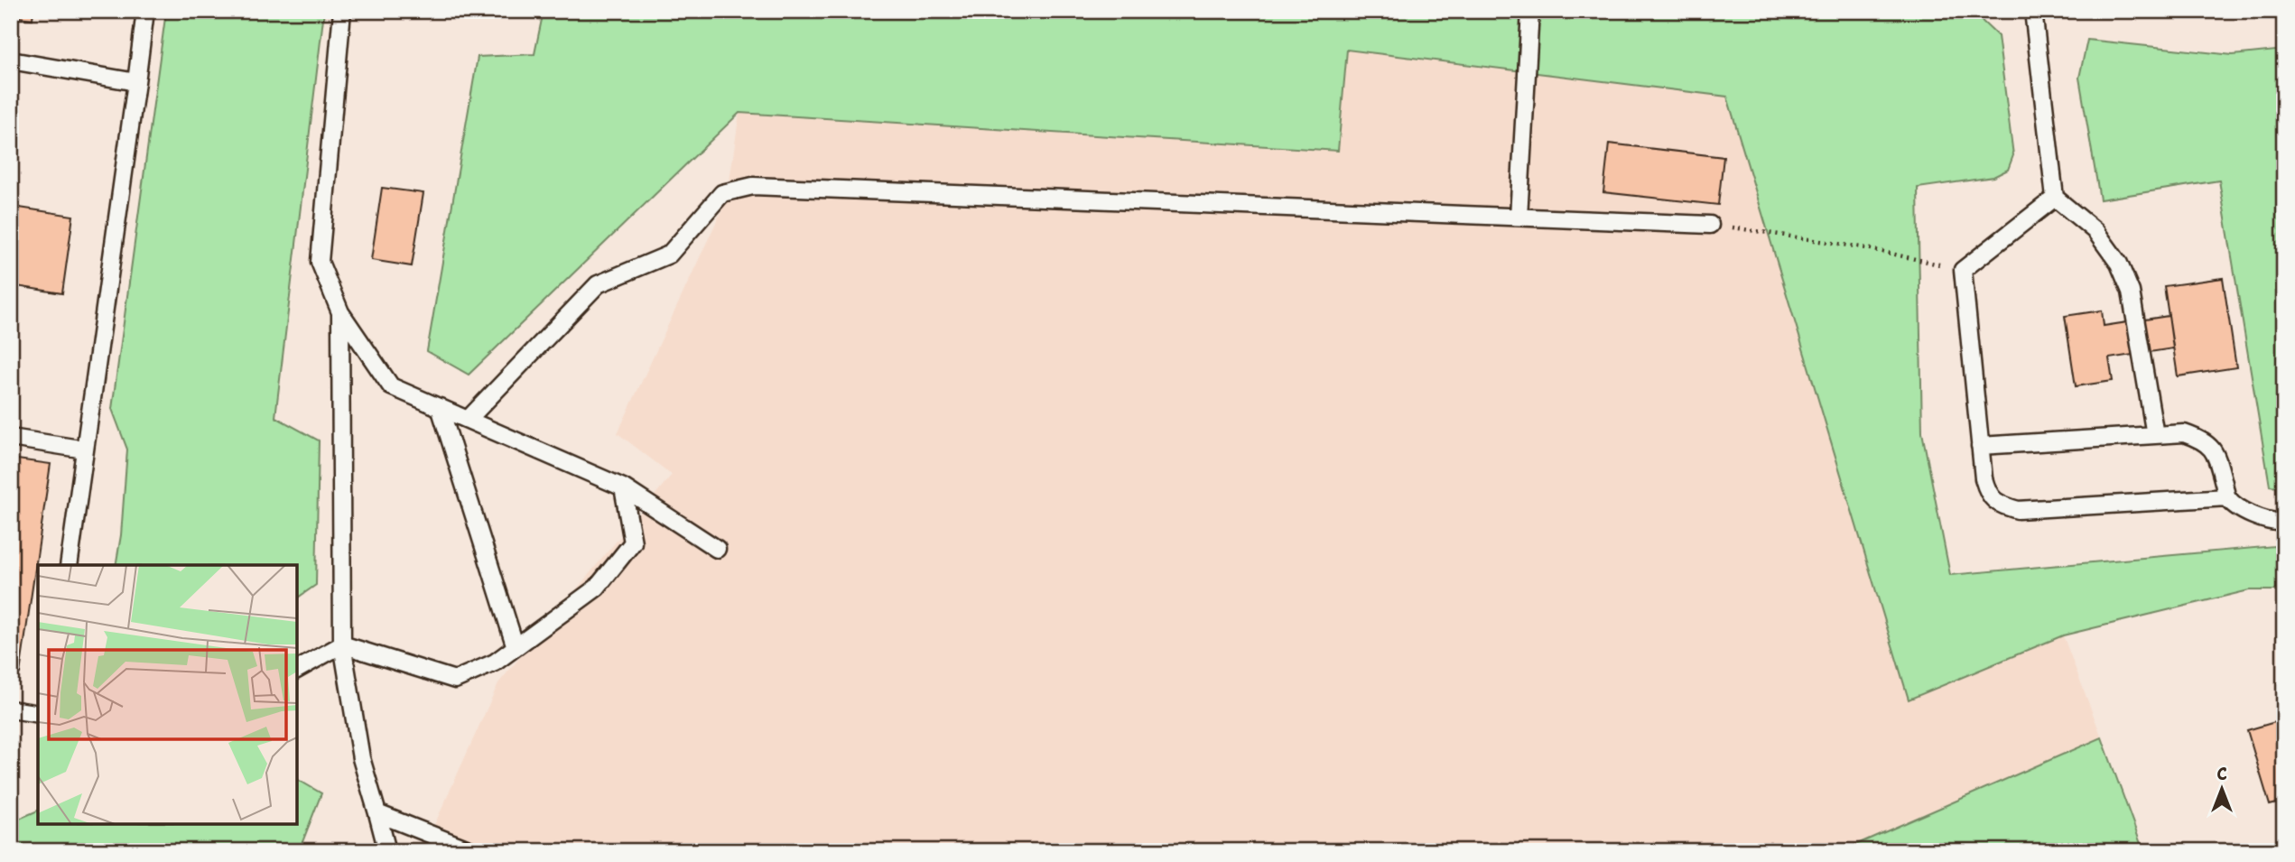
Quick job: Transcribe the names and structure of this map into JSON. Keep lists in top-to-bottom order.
{
  "north": "top"
}
